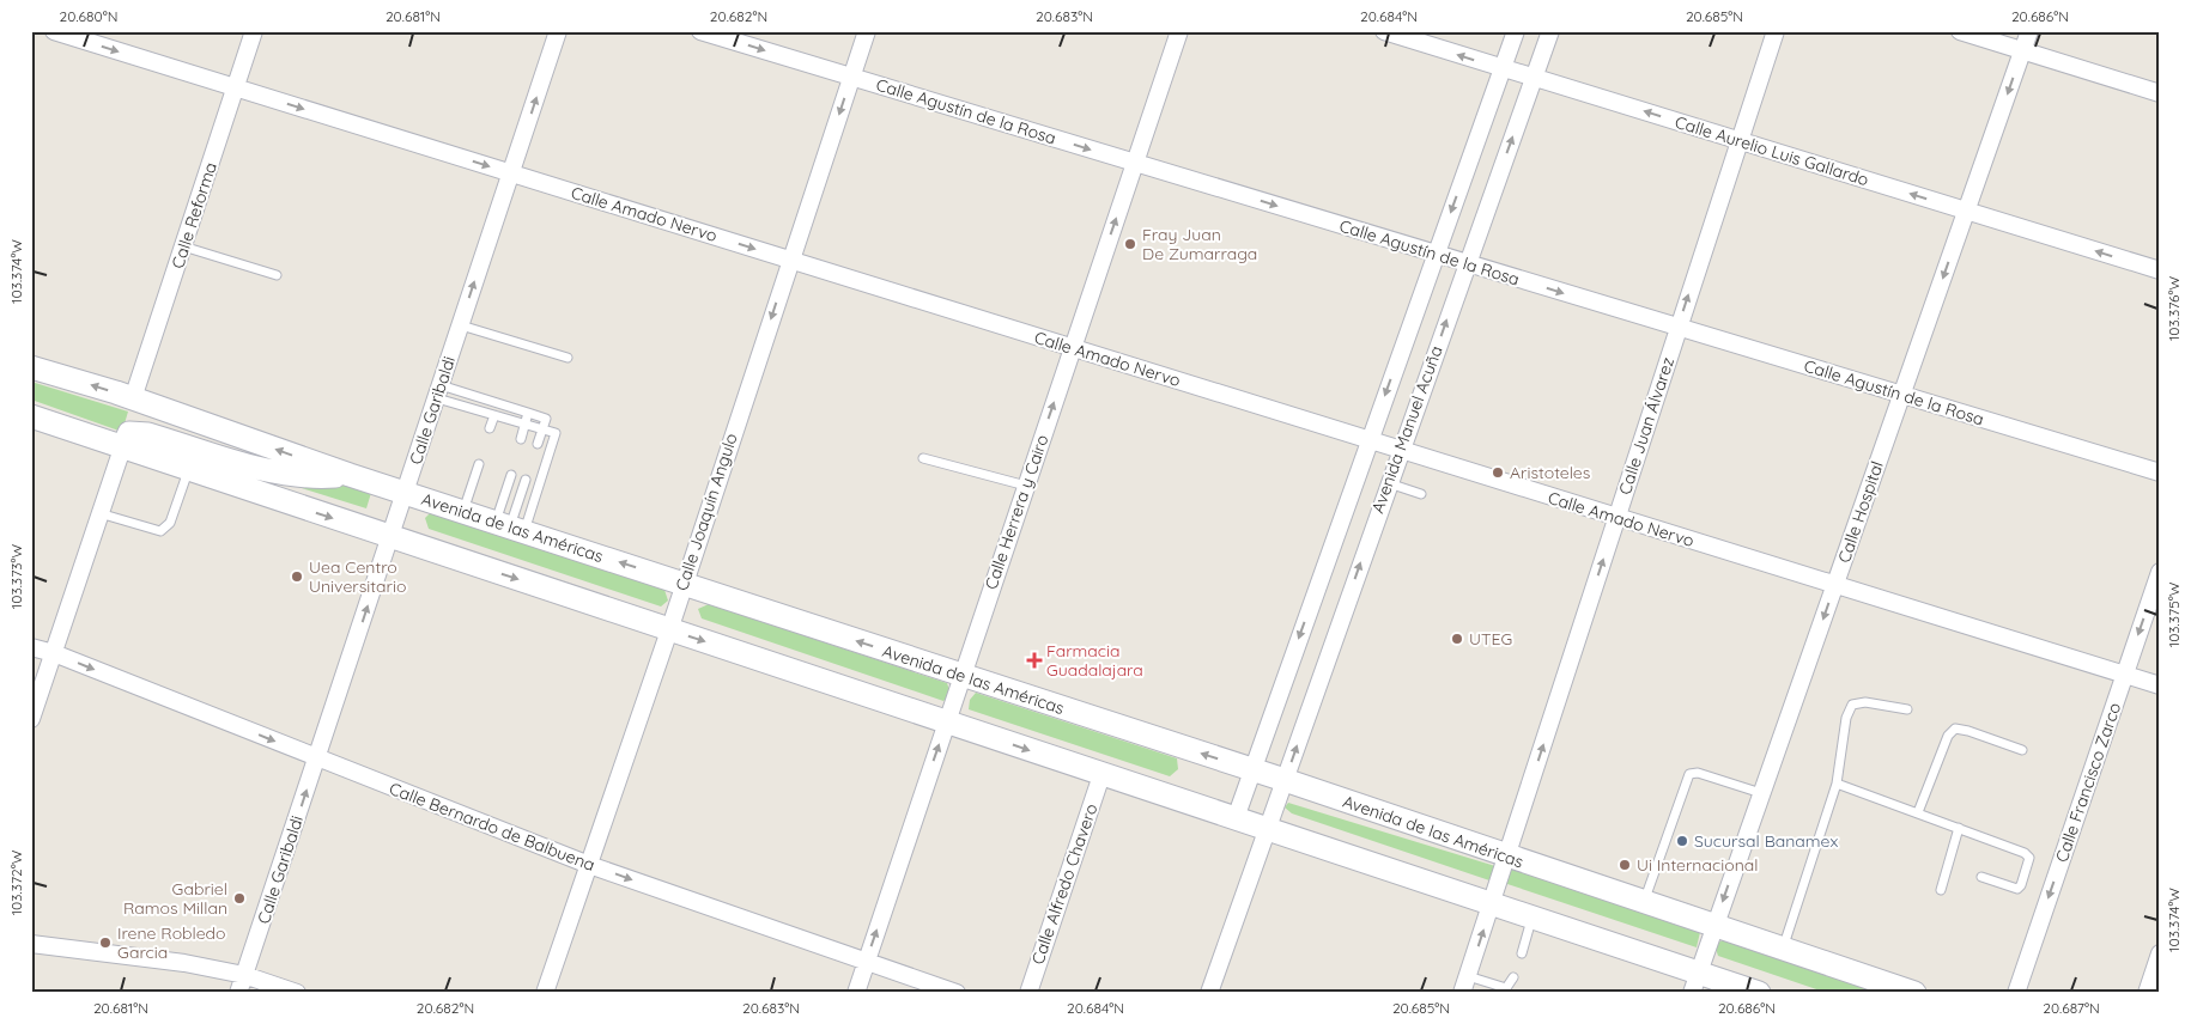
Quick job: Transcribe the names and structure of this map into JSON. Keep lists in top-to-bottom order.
{
  "streets": {
    "main road": ["Avenida de las Américas"],
    "street": [
      "Calle Agustín de la Rosa",
      "Calle Aurelio Luis Gallardo",
      "Calle Amado Nervo",
      "Calle Reforma",
      "Calle Garibaldi",
      "Calle Juan Álvarez",
      "Avenida Manuel Acuña",
      "Calle Joaquín Angulo",
      "Calle Herrera y Cairo",
      "Calle Hospital",
      "Calle Francisco Zarco",
      "Calle Bernardo de Balbuena",
      "Calle Alfredo Chavero"
    ]
  },
  "crossings": [
    ["Calle Agustín de la Rosa", "Calle Juan Álvarez"],
    ["Calle Agustín de la Rosa", "Avenida Manuel Acuña"],
    ["Calle Agustín de la Rosa", "Calle Joaquín Angulo"],
    ["Calle Agustín de la Rosa", "Calle Herrera y Cairo"],
    ["Calle Agustín de la Rosa", "Calle Hospital"],
    ["Calle Aurelio Luis Gallardo", "Calle Juan Álvarez"],
    ["Calle Aurelio Luis Gallardo", "Avenida Manuel Acuña"],
    ["Calle Aurelio Luis Gallardo", "Calle Hospital"],
    ["Calle Amado Nervo", "Calle Reforma"],
    ["Calle Amado Nervo", "Calle Garibaldi"],
    ["Calle Amado Nervo", "Calle Juan Álvarez"],
    ["Calle Amado Nervo", "Avenida Manuel Acuña"],
    ["Calle Amado Nervo", "Calle Joaquín Angulo"],
    ["Calle Amado Nervo", "Calle Herrera y Cairo"],
    ["Calle Amado Nervo", "Calle Hospital"],
    ["Calle Amado Nervo", "Calle Francisco Zarco"],
    ["Calle Reforma", "Avenida de las Américas"],
    ["Calle Garibaldi", "Avenida de las Américas"],
    ["Calle Garibaldi", "Calle Bernardo de Balbuena"],
    ["Calle Juan Álvarez", "Avenida de las Américas"],
    ["Avenida Manuel Acuña", "Avenida de las Américas"],
    ["Calle Joaquín Angulo", "Avenida de las Américas"],
    ["Calle Joaquín Angulo", "Calle Bernardo de Balbuena"],
    ["Calle Herrera y Cairo", "Avenida de las Américas"],
    ["Calle Herrera y Cairo", "Calle Bernardo de Balbuena"],
    ["Calle Hospital", "Avenida de las Américas"]
  ],
  "one_way": [
    "Calle Agustín de la Rosa",
    "Calle Aurelio Luis Gallardo",
    "Calle Garibaldi",
    "Calle Juan Álvarez",
    "Calle Joaquín Angulo",
    "Calle Herrera y Cairo",
    "Calle Hospital",
    "Calle Francisco Zarco",
    "Calle Bernardo de Balbuena"
  ],
  "places": {
    "other": [
      "Fray Juan De Zumarraga",
      "Aristoteles",
      "Uea Centro Universitario",
      "UTEG",
      "Sucursal Banamex",
      "Ui Internacional",
      "Gabriel Ramos Millan",
      "Irene Robledo Garcia"
    ],
    "health": ["Farmacia Guadalajara"]
  },
  "coordinates": [
    "20.680°N",
    "20.681°N",
    "20.682°N",
    "20.683°N",
    "20.684°N",
    "20.685°N",
    "20.686°N",
    "103.374°W",
    "103.376°W",
    "103.373°W",
    "103.375°W",
    "103.372°W",
    "20.687°N"
  ]
}
